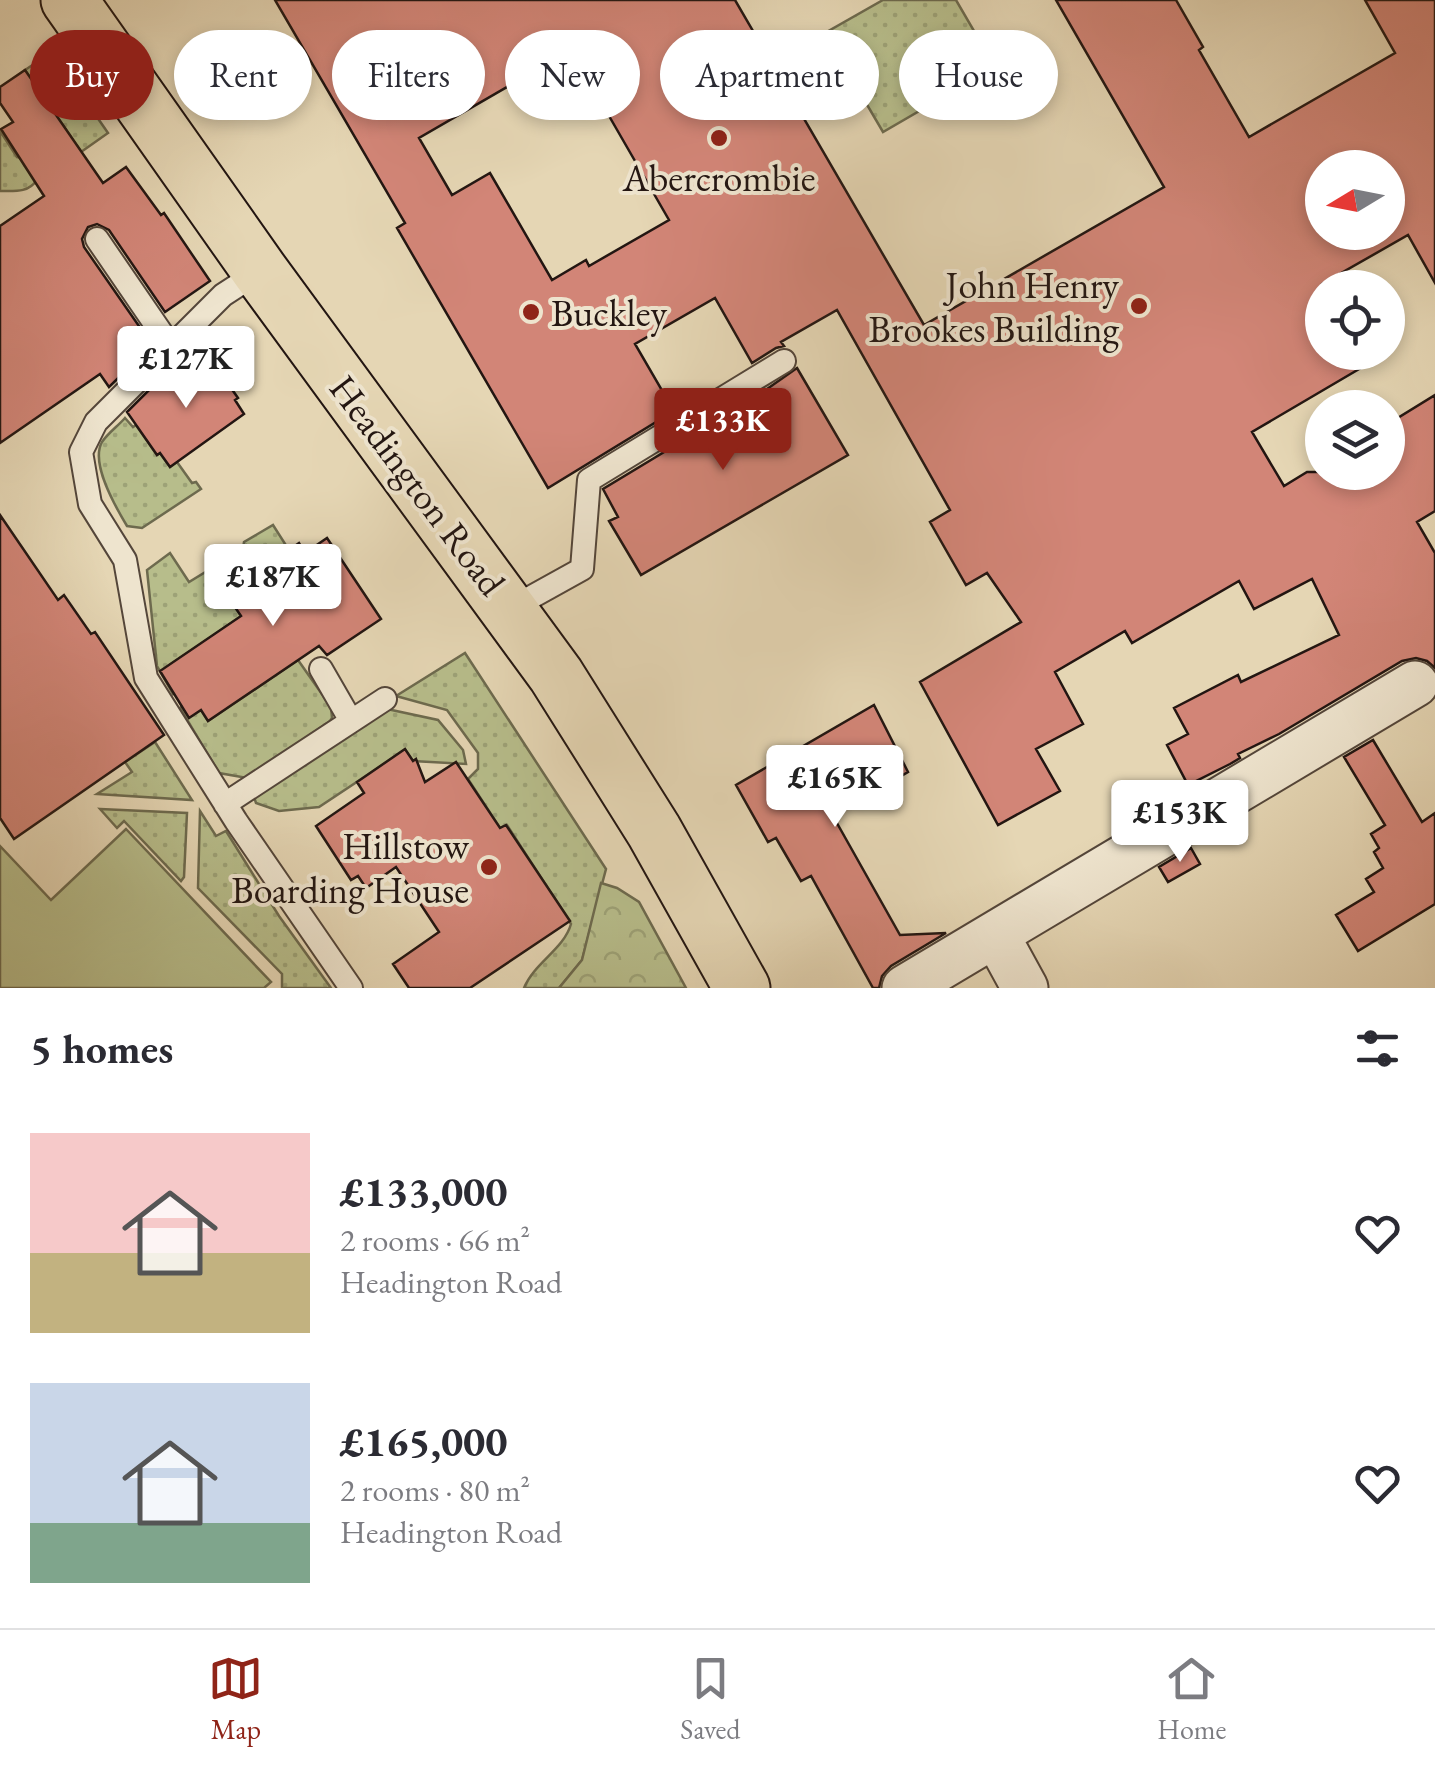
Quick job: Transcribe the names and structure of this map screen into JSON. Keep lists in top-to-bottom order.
{
  "streets": {
    "main road": ["Headington Road"]
  },
  "places": [
    "Abercrombie",
    "John Henry Brookes Building",
    "Buckley",
    "Hillstow Boarding House"
  ],
  "north": "left",
  "page": {
    "chip": [
      "Buy",
      "Rent",
      "Filters",
      "New",
      "Apartment",
      "House"
    ],
    "price": [
      "£127K",
      "£133K",
      "£187K",
      "£165K",
      "£153K"
    ],
    "heading": "5 homes",
    "list": [
      {
        "name": "£133,000",
        "note": "2 rooms · 66 m² · Headington Road"
      },
      {
        "name": "£165,000",
        "note": "2 rooms · 80 m² · Headington Road"
      }
    ],
    "tabs": ["Map", "Saved", "Home"]
  }
}
